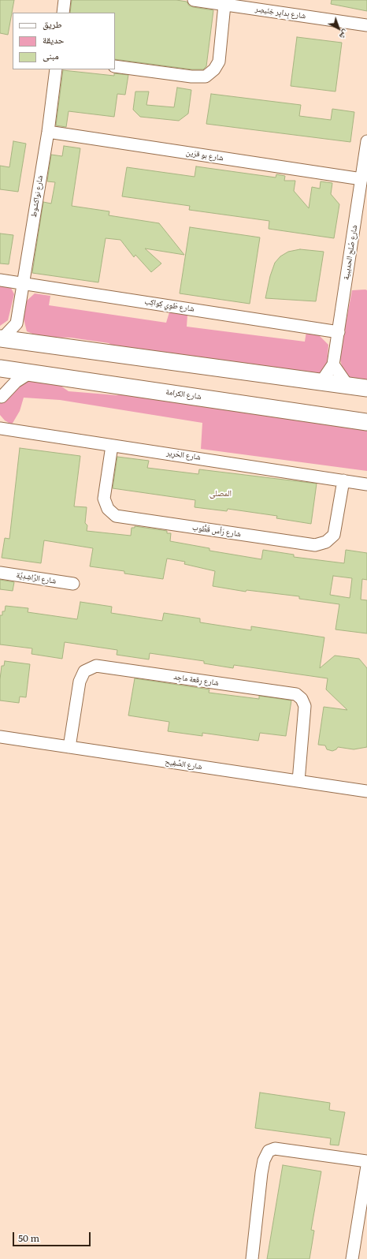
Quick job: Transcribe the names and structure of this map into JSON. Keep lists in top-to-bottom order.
{
  "streets": {
    "main road": ["شارع الكرامة"],
    "street": [
      "شارع بِدايِر خِنَيصِر",
      "شارع بو قرَين",
      "شارع نواكشوط",
      "شارع صُلح الحديبية",
      "شارع طَوِي كِواكِب",
      "شارع الحَرِير",
      "شارع رَأس قَطُّوب",
      "شارع الرَّاشِدِيَّة",
      "شارع رِقعة ماجِد",
      "شارع الصَّفِيح"
    ]
  },
  "crossings": [
    ["شارع بو قرَين", "شارع نواكشوط"],
    ["شارع بو قرَين", "شارع صُلح الحديبية"],
    ["شارع نواكشوط", "شارع طَوِي كِواكِب"],
    ["شارع صُلح الحديبية", "شارع طَوِي كِواكِب"],
    ["شارع الحَرِير", "شارع رَأس قَطُّوب"],
    ["شارع رِقعة ماجِد", "شارع الصَّفِيح"]
  ],
  "districts": ["المصلى"],
  "legend": ["طريق", "حديقة", "مبنى"],
  "scale_bar": "50 m",
  "north": "bottom right"
}
